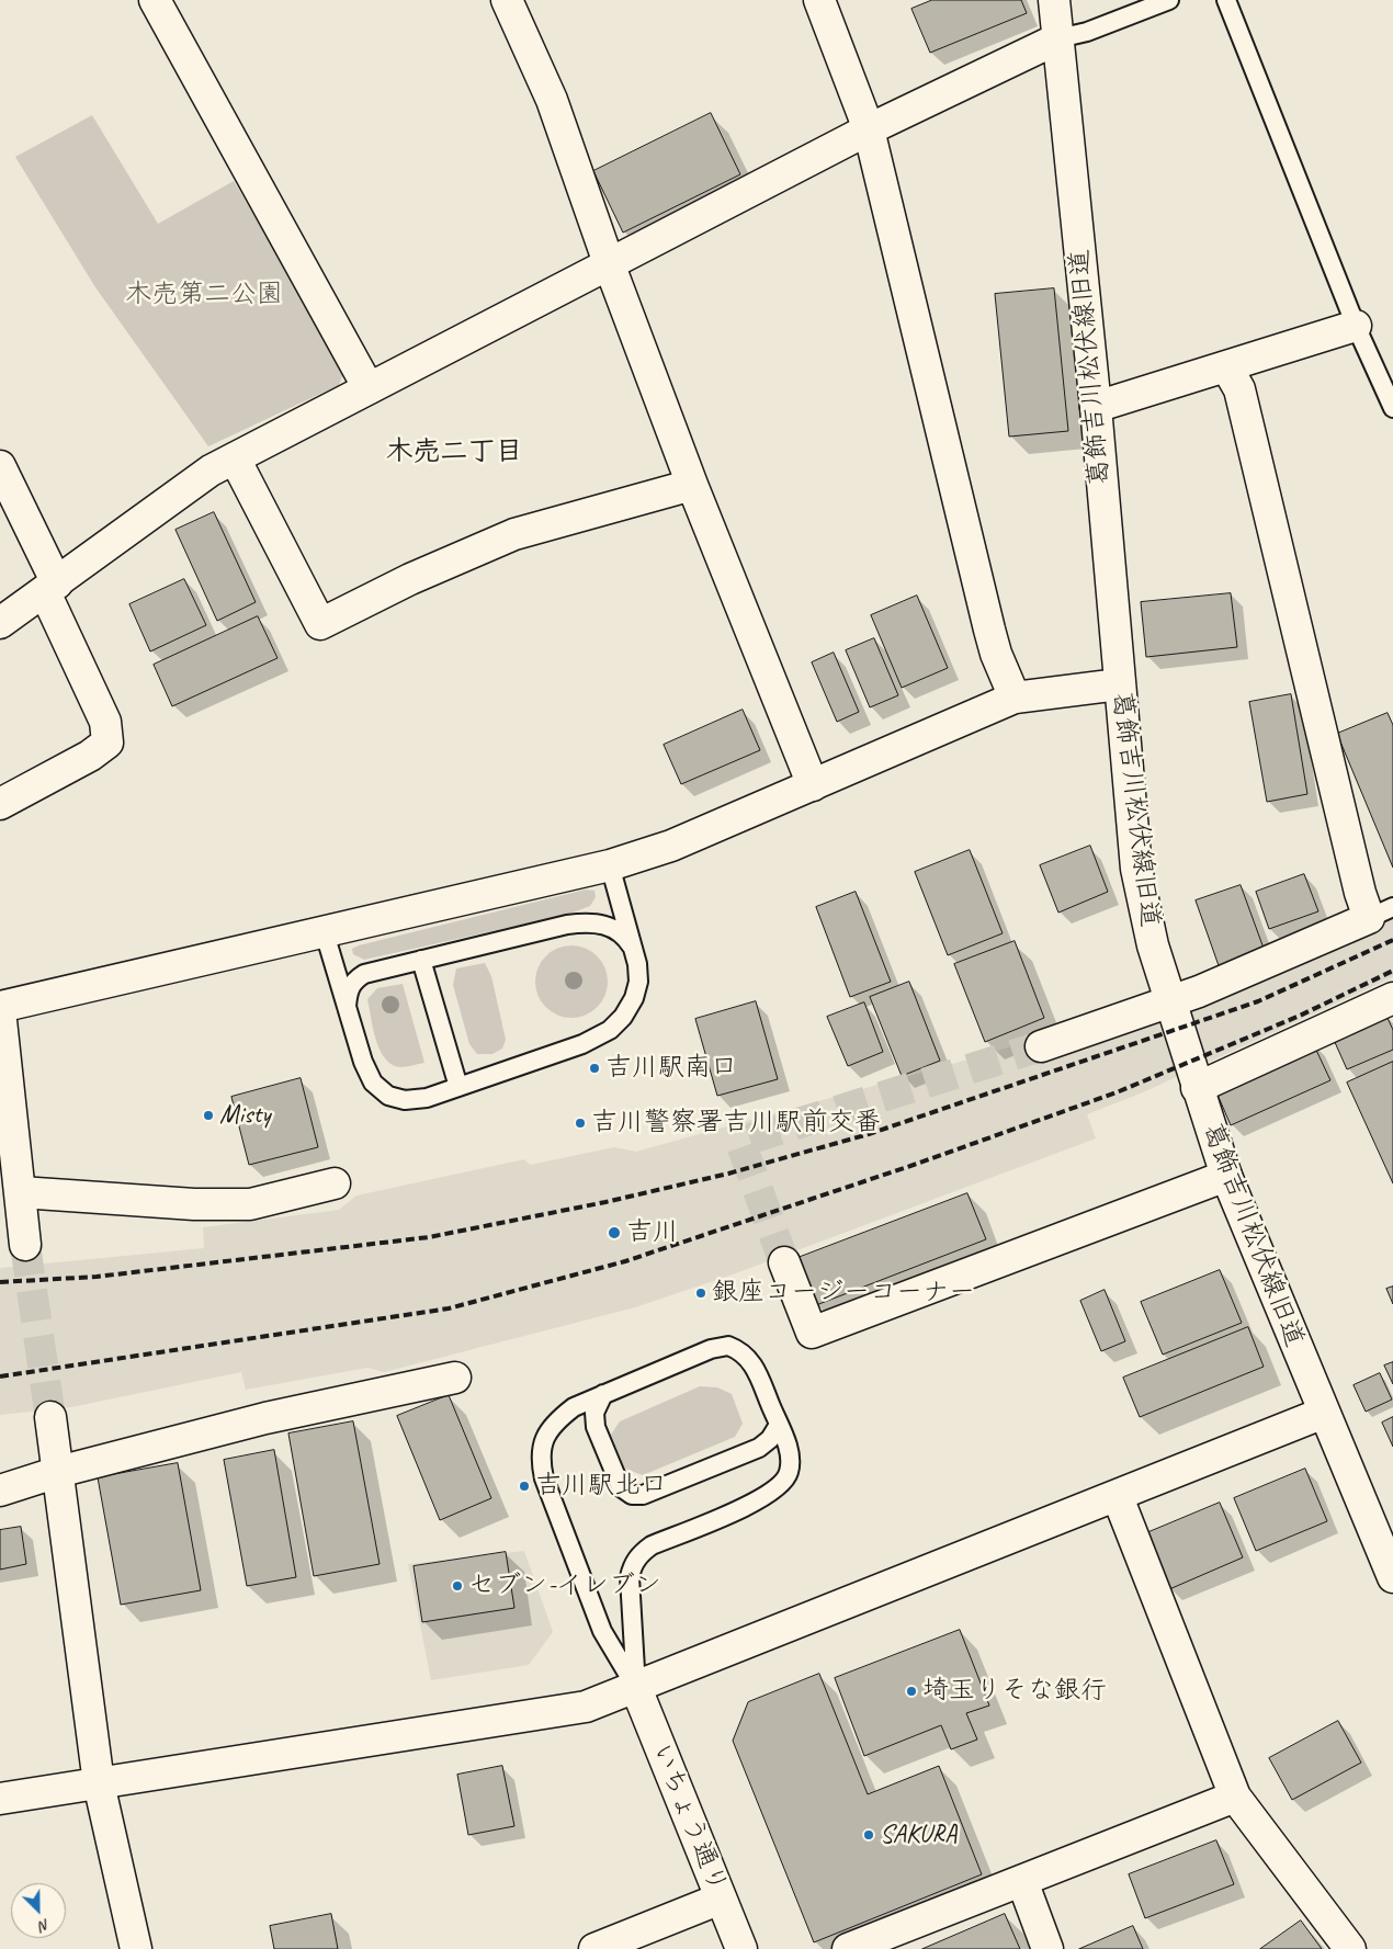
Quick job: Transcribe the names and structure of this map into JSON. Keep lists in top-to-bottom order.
{
  "streets": {
    "street": ["葛飾吉川松伏線旧道", "いちょう通り"]
  },
  "districts": ["木売二丁目"],
  "parks": ["木売第二公園"],
  "places": [
    "吉川駅南口",
    "Misty",
    "吉川警察署吉川駅前交番",
    "吉川",
    "銀座コージーコーナー",
    "吉川駅北口",
    "セブン-イレブン",
    "埼玉りそな銀行",
    "SAKURA"
  ],
  "north": "bottom right"
}
